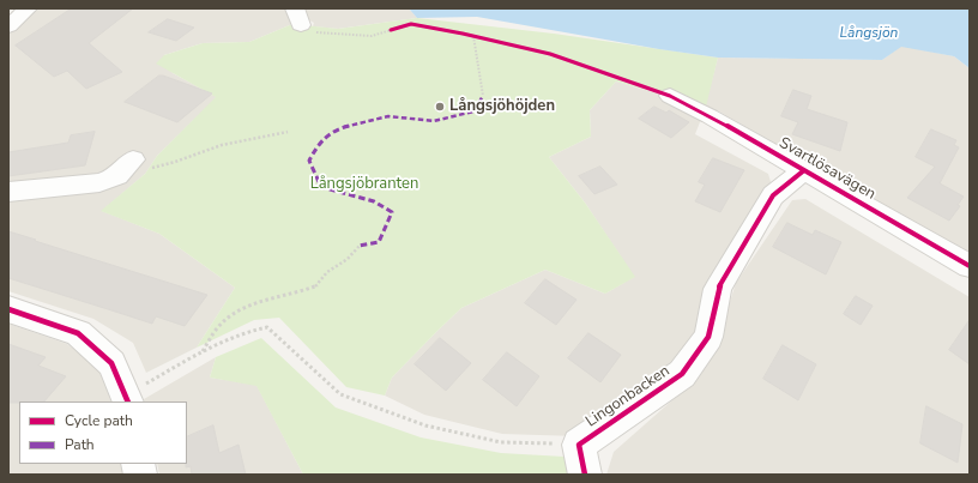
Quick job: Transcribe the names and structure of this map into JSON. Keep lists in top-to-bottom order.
{
  "streets": {
    "street": ["Svartlösavägen", "Lingonbacken"]
  },
  "crossings": [
    ["Svartlösavägen", "Lingonbacken"]
  ],
  "water": ["Långsjön"],
  "parks": ["Långsjöbranten"],
  "places": ["Långsjöhöjden"],
  "legend": ["Cycle path", "Path"]
}
